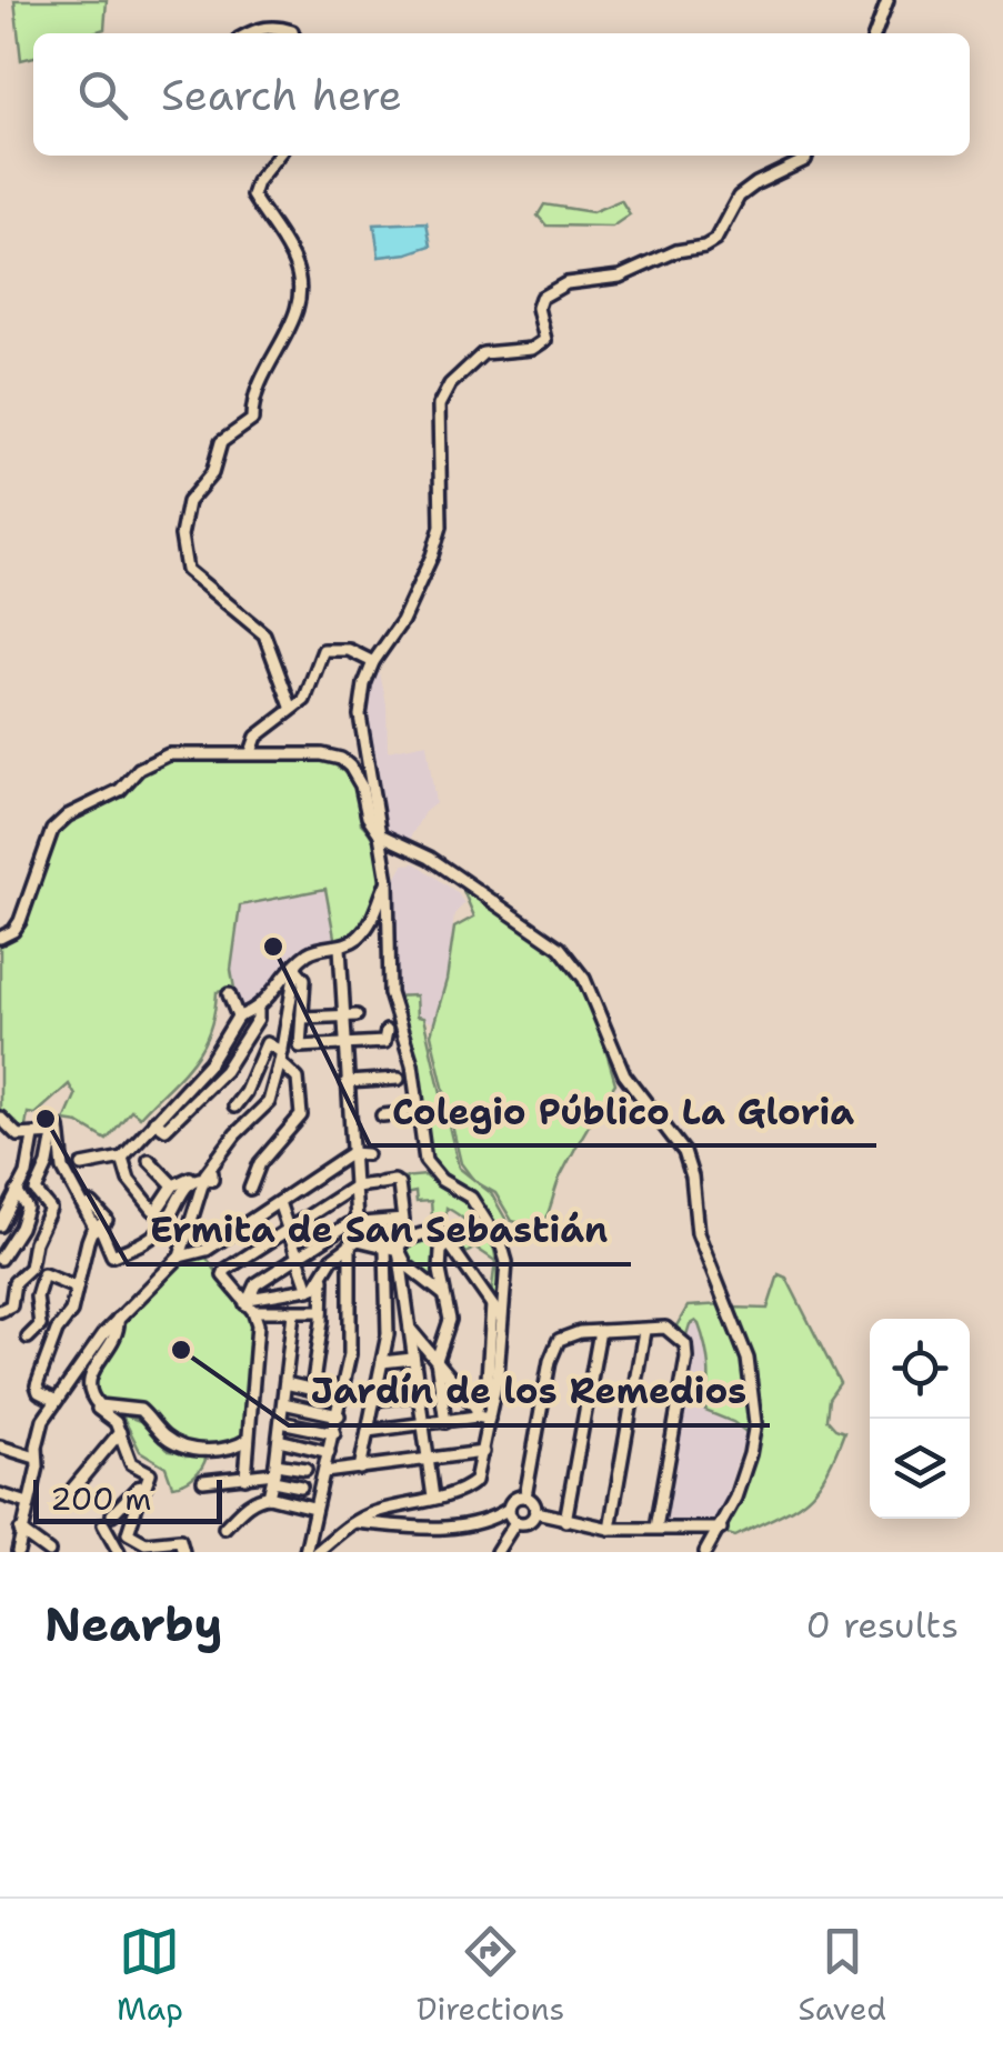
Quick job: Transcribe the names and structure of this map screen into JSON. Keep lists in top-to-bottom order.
{
  "places": ["Colegio Público La Gloria", "Ermita de San Sebastián", "Jardín de los Remedios"],
  "scale_bar": "200 m",
  "page": {
    "search": "Search here",
    "scale": "200 m",
    "heading": ["Nearby", "0 results"],
    "nav": ["Map", "Directions", "Saved"]
  }
}
